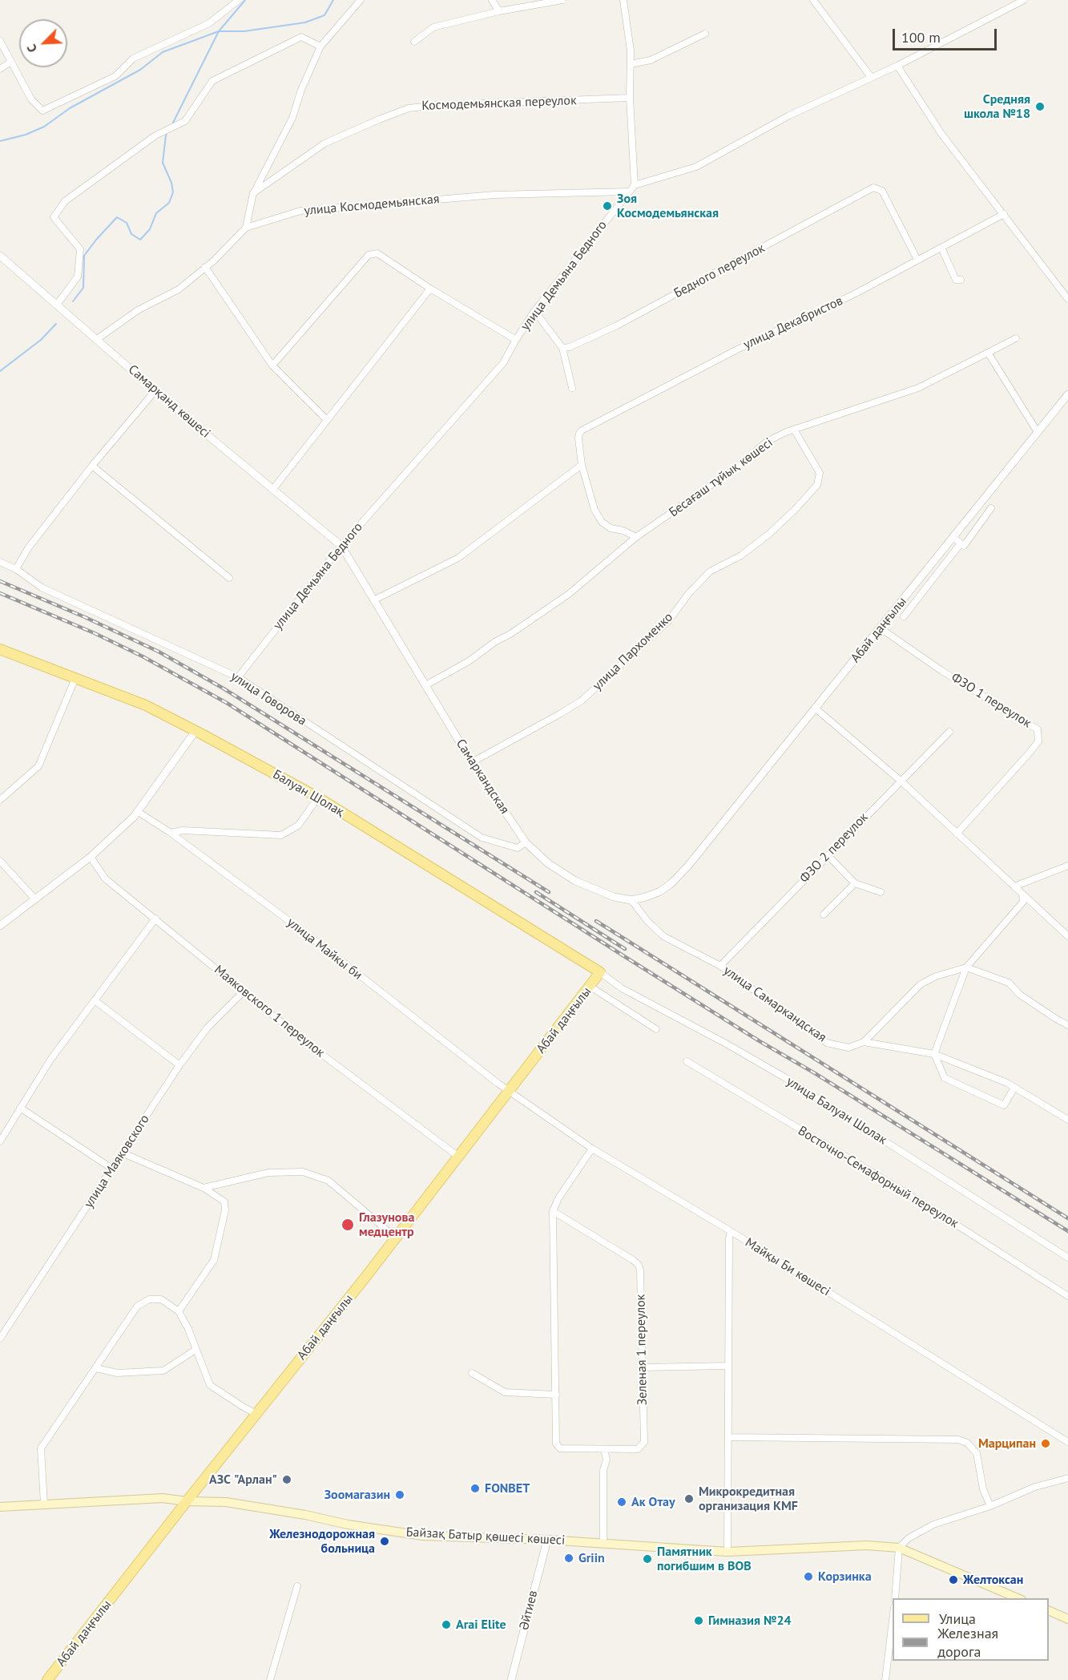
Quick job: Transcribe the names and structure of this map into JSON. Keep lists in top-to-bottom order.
{
  "streets": {
    "main road": ["Абай даңғылы", "Балуан Шолақ", "Байзақ Батыр қөшесі көшесі"],
    "street": [
      "Космодемьянская переулок",
      "улица Космодемьянская",
      "Бедного переулок",
      "улица Демьяна Бедного",
      "улица Декабристов",
      "Самарқанд көшесі",
      "Бесағаш тұйық көшесі",
      "улица Пархоменко",
      "улица Говорова",
      "ФЗО 1 переулок",
      "Самаркандская",
      "ФЗО 2 переулок",
      "улица Майкы би",
      "улица Самаркандская",
      "Маяковского 1 переулок",
      "улица Балуан Шолак",
      "улица Маяковского",
      "Восточно-Семафорный переулок",
      "Майқы Би көшесі",
      "Зеленая 1 переулок",
      "Әйтиев"
    ]
  },
  "crossings": [
    ["улица Космодемьянская", "улица Демьяна Бедного"],
    ["улица Космодемьянская", "Самарқанд көшесі"],
    ["Бедного переулок", "улица Декабристов"],
    ["улица Демьяна Бедного", "Самарқанд көшесі"],
    ["улица Демьяна Бедного", "улица Говорова"],
    ["улица Демьяна Бедного", "Самаркандская"],
    ["Самарқанд көшесі", "Самаркандская"],
    ["Бесағаш тұйық көшесі", "улица Пархоменко"],
    ["Бесағаш тұйық көшесі", "Самаркандская"],
    ["Абай даңғылы", "ФЗО 1 переулок"],
    ["Абай даңғылы", "Самаркандская"],
    ["Абай даңғылы", "Балуан Шолақ"],
    ["Абай даңғылы", "улица Майкы би"],
    ["Абай даңғылы", "Маяковского 1 переулок"],
    ["Абай даңғылы", "улица Балуан Шолак"],
    ["Абай даңғылы", "Майқы Би көшесі"],
    ["Абай даңғылы", "Байзақ Батыр қөшесі көшесі"],
    ["улица Пархоменко", "Самаркандская"],
    ["улица Говорова", "Самаркандская"],
    ["Самаркандская", "улица Самаркандская"],
    ["Балуан Шолақ", "улица Балуан Шолак"],
    ["ФЗО 2 переулок", "улица Самаркандская"],
    ["улица Майкы би", "Майқы Би көшесі"],
    ["Маяковского 1 переулок", "улица Маяковского"],
    ["Байзақ Батыр қөшесі көшесі", "Әйтиев"]
  ],
  "places": [
    "Средняя школа №18",
    "Зоя Космодемьянская",
    "Глазунова медцентр",
    "Марципан",
    "АЗС \"Арлан\"",
    "FONBET",
    "Зоомагазин",
    "Микрокредитная организация KMF",
    "Ак Отау",
    "Железнодорожная больница",
    "Griin",
    "Памятник погибшим в ВОВ",
    "Корзинка",
    "Желтоксан",
    "Гимназия №24",
    "Arai Elite"
  ],
  "legend": ["Улица", "Железная дорога"],
  "scale_bar": "100 m",
  "north": "bottom left"
}
